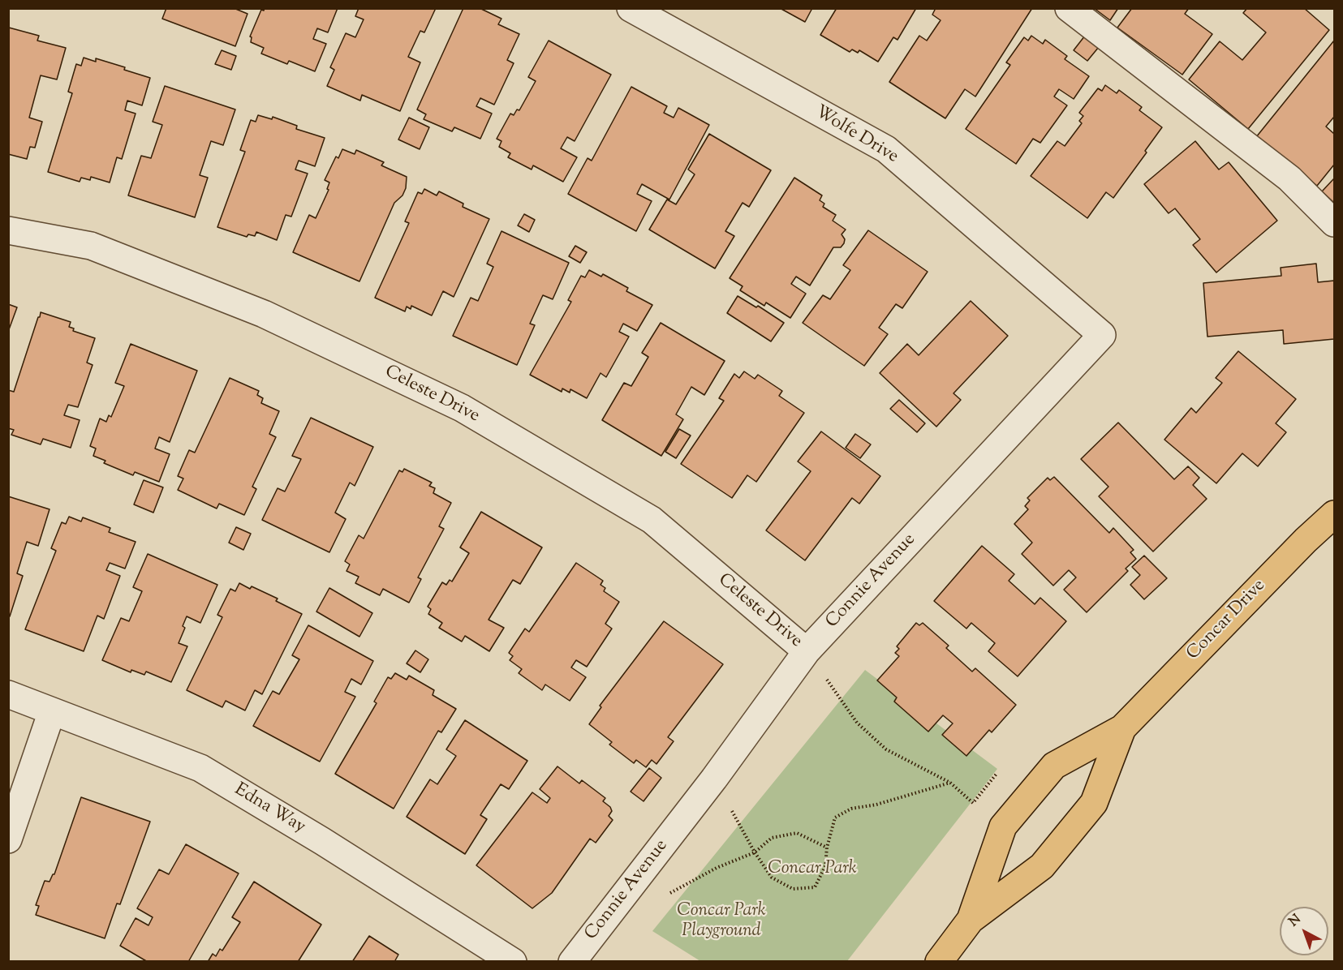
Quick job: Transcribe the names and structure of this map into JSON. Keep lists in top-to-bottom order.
{
  "streets": {
    "main road": ["Concar Drive"],
    "street": [
      "Wolfe Drive",
      "Celeste Drive",
      "Connie Avenue",
      "Edna Way"
    ]
  },
  "crossings": [
    ["Wolfe Drive", "Connie Avenue"],
    ["Celeste Drive", "Connie Avenue"]
  ],
  "parks": ["Concar Park", "Concar Park Playground"],
  "north": "top left"
}
